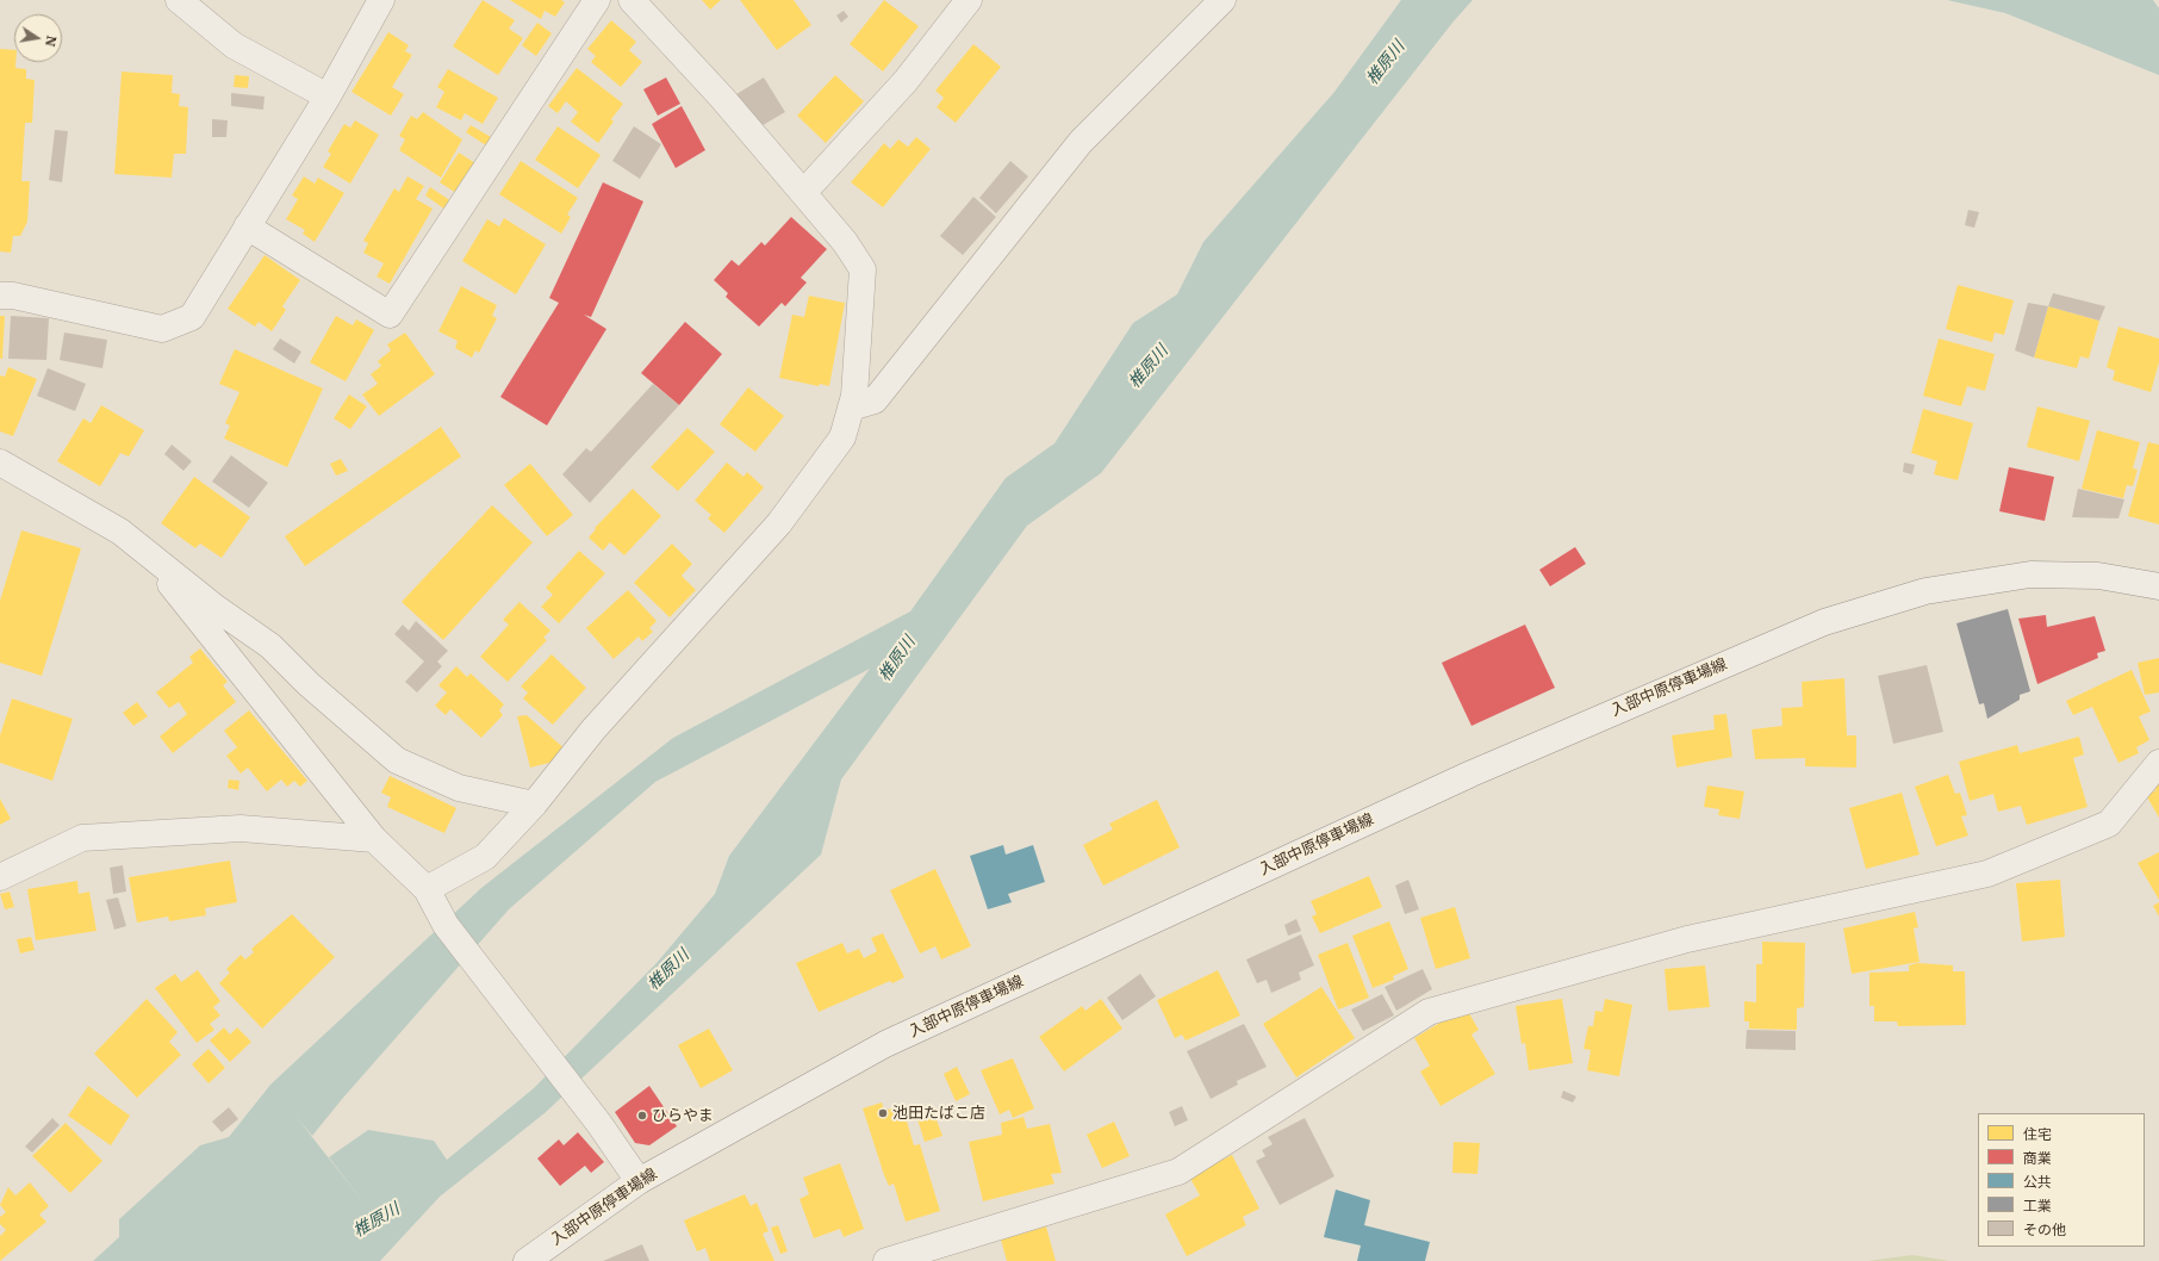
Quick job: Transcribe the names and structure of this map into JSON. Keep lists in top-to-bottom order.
{
  "streets": {
    "street": ["入部中原停車場線"]
  },
  "water": ["椎原川"],
  "places": ["池田たばこ店", "ひらやま"],
  "legend": [
    "住宅",
    "商業",
    "公共",
    "工業",
    "その他"
  ],
  "north": "right"
}
